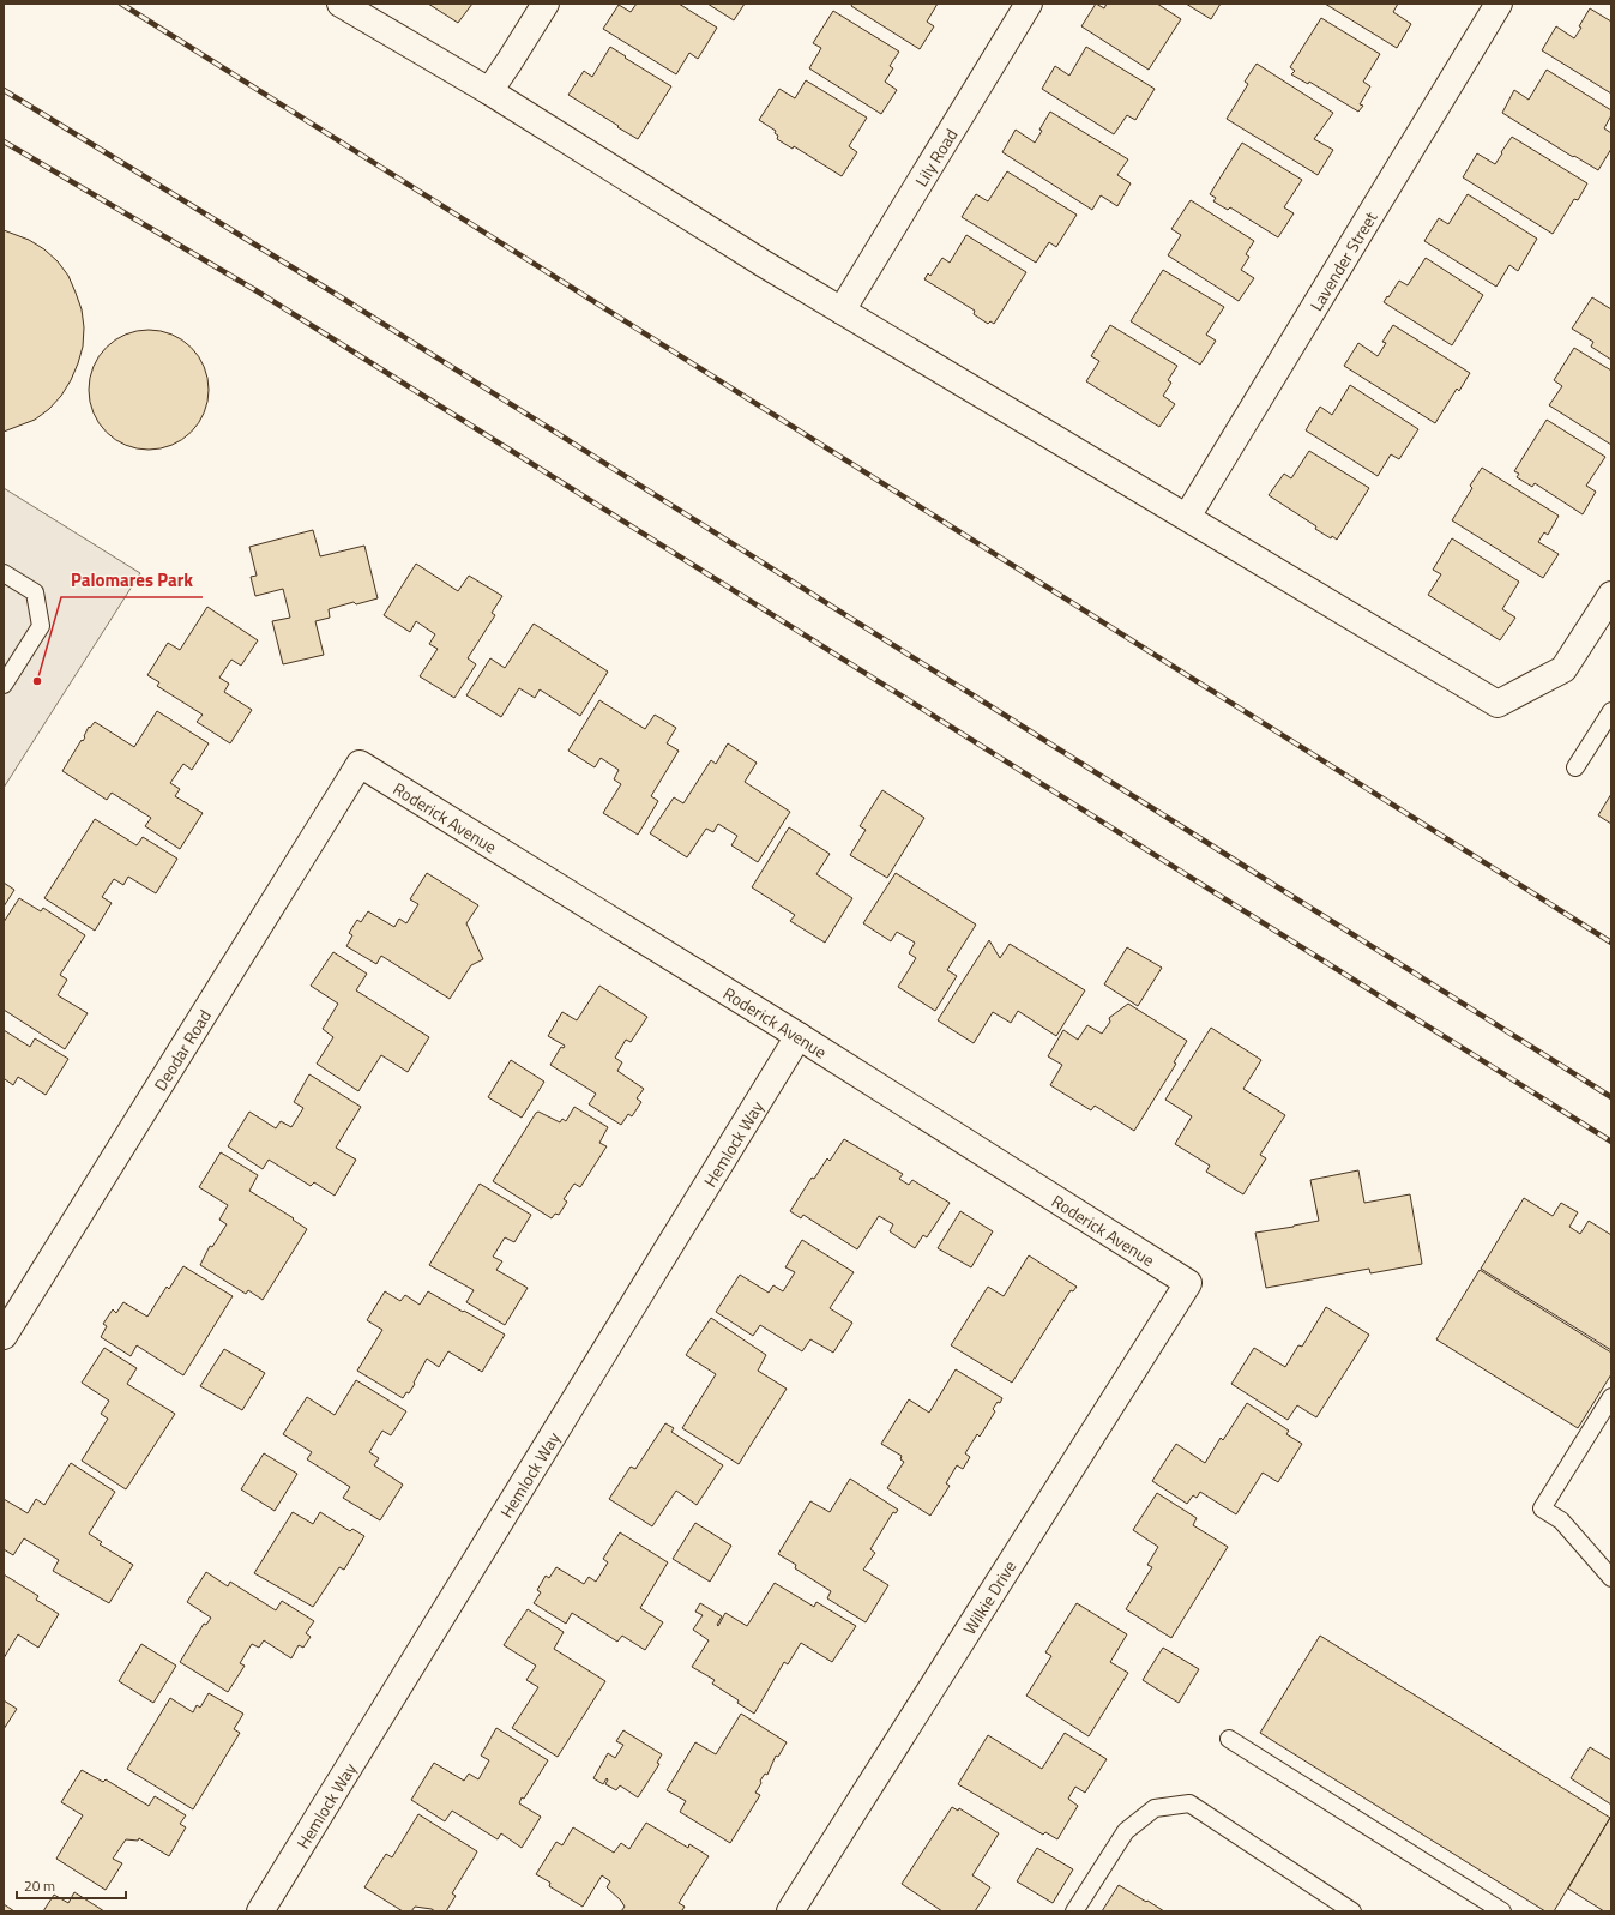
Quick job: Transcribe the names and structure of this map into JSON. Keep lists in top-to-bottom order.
{
  "streets": {
    "street": [
      "Lily Road",
      "Lavender Street",
      "Roderick Avenue",
      "Deodar Road",
      "Hemlock Way",
      "Wilkie Drive"
    ]
  },
  "crossings": [
    ["Roderick Avenue", "Deodar Road"],
    ["Roderick Avenue", "Hemlock Way"],
    ["Roderick Avenue", "Wilkie Drive"]
  ],
  "places": ["Palomares Park"],
  "scale_bar": "20 m"
}
